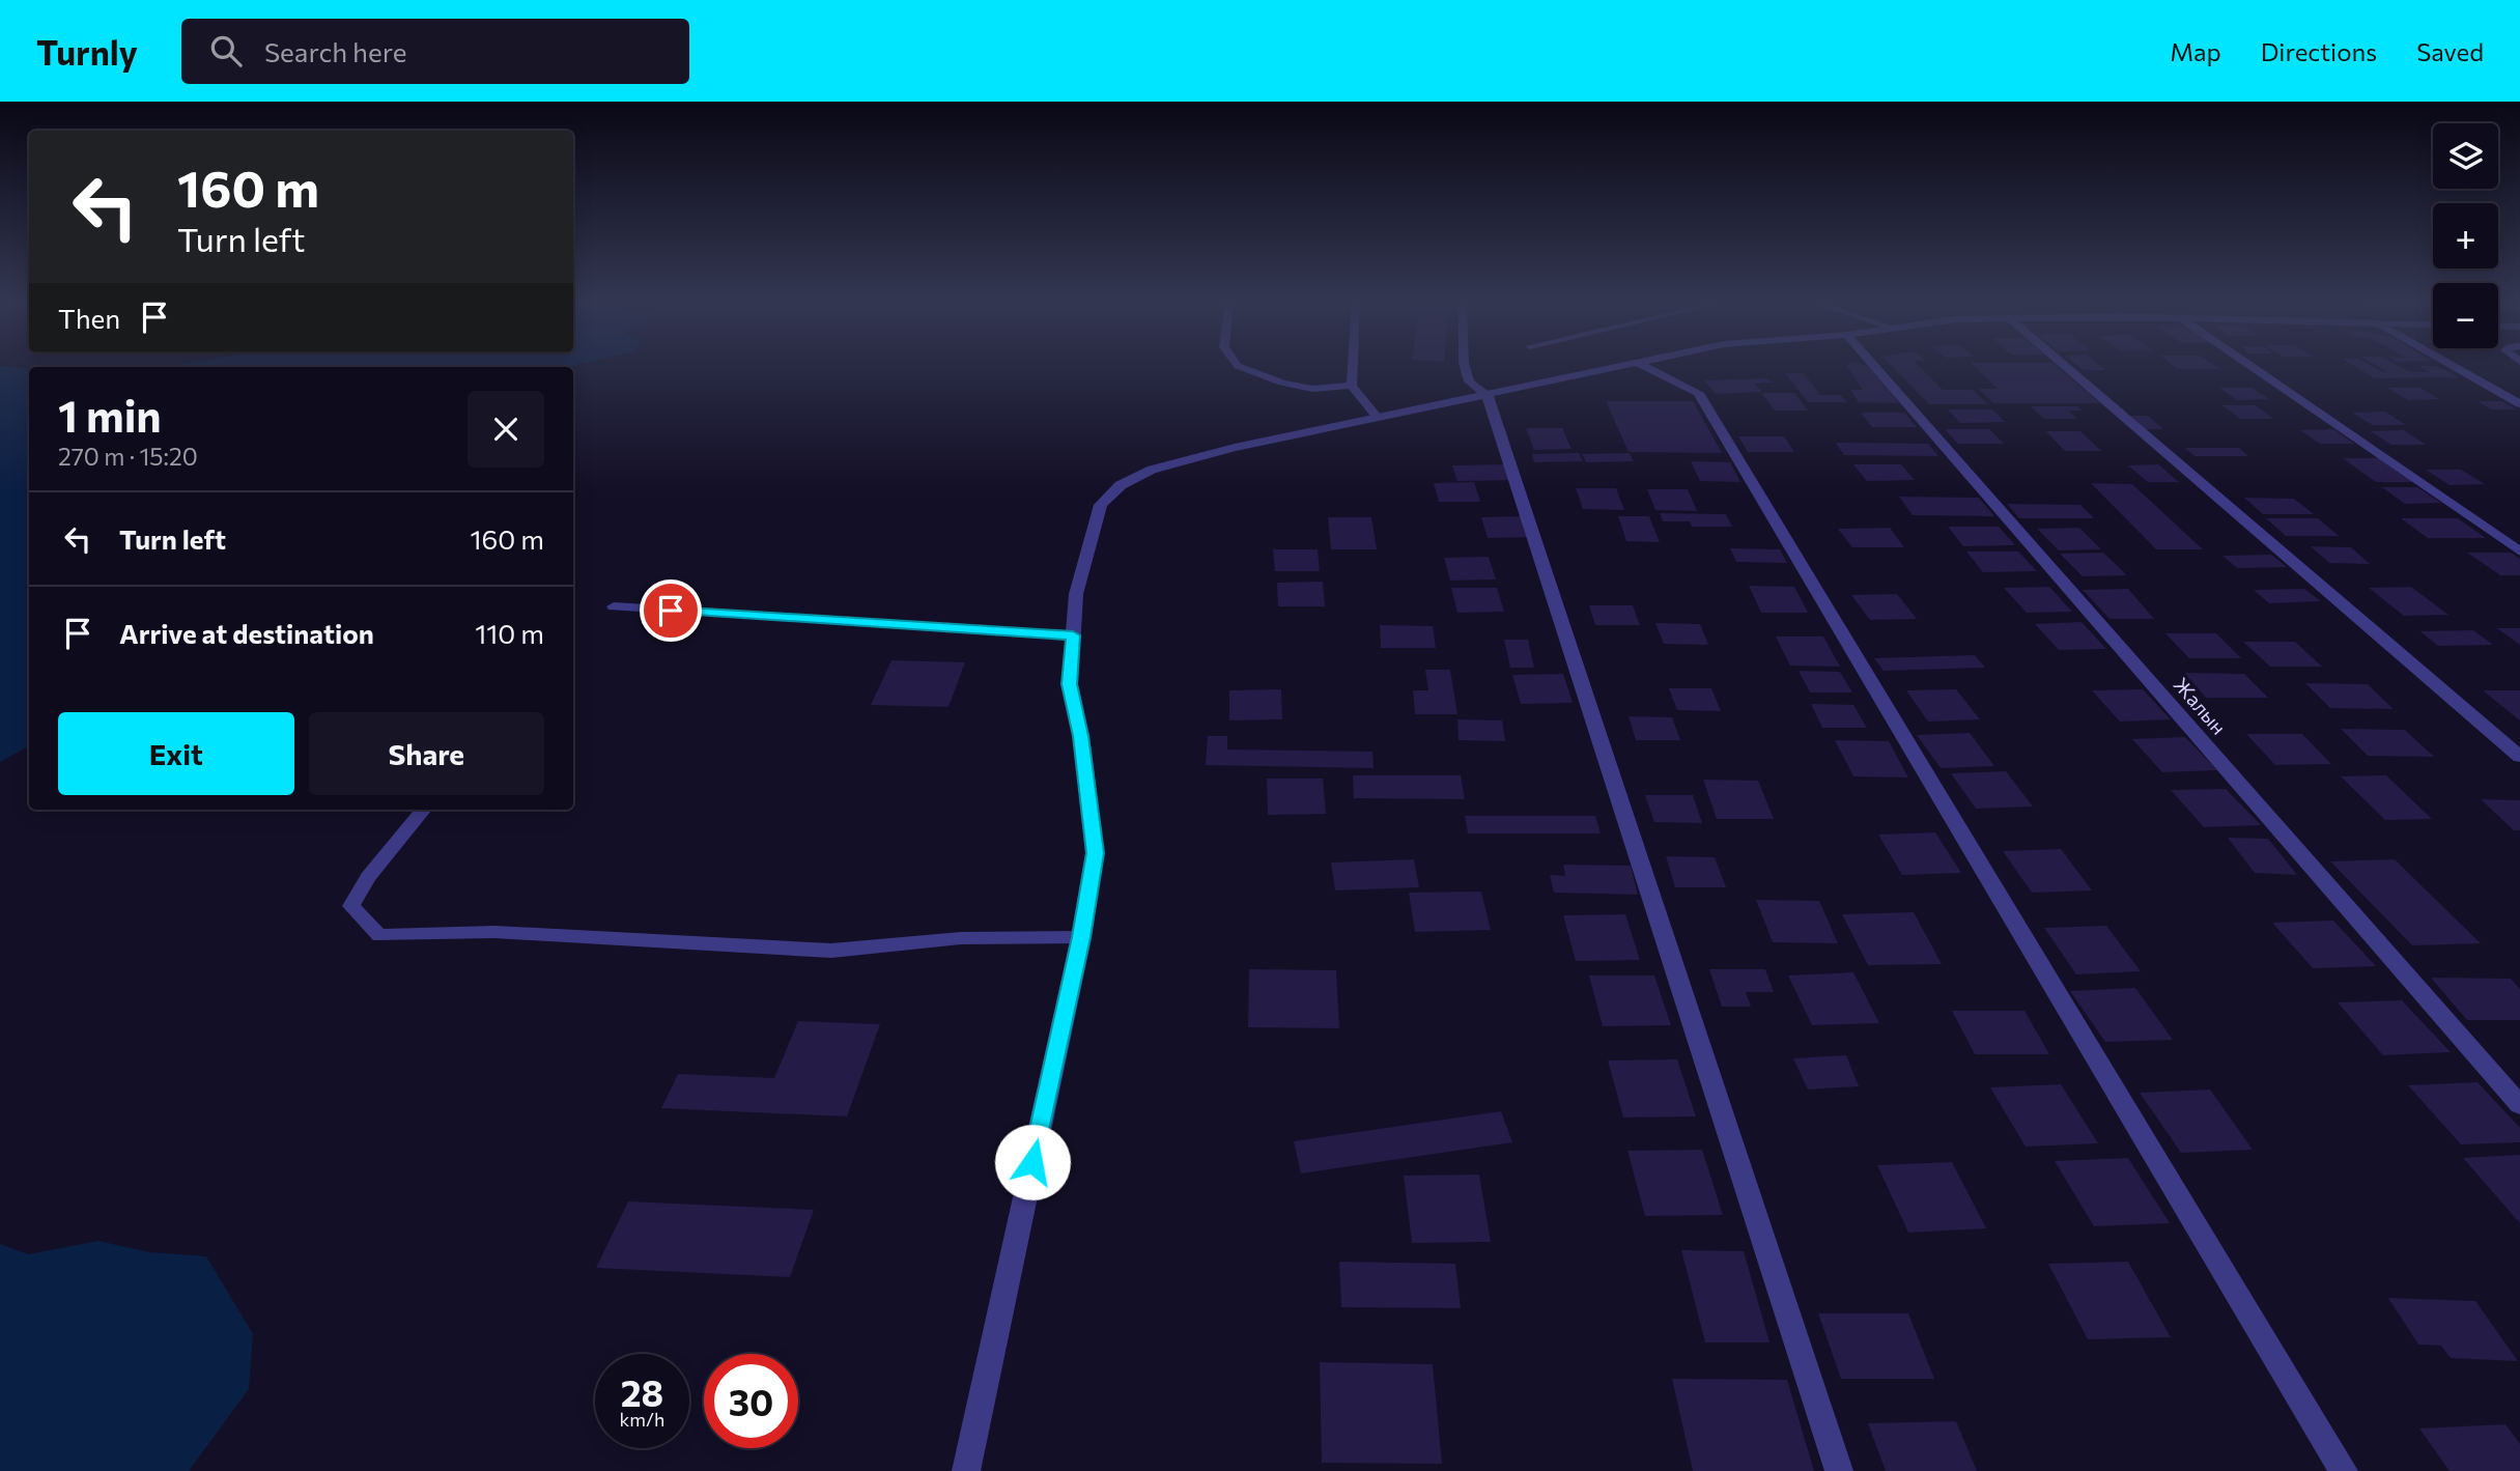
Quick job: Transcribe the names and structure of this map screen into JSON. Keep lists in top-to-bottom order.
{
  "streets": {
    "street": ["Жалын"]
  },
  "page": {
    "header": "Turnly",
    "search": "Search here",
    "nav": ["Map", "Directions", "Saved"],
    "map_buttons": ["+", "−"],
    "turn": ["160 m", "Turn left"],
    "then": "Then",
    "heading": ["1 min", "270 m · 15:20"],
    "list": [
      {
        "name": "Turn left",
        "value": "160 m"
      },
      {
        "name": "Arrive at destination",
        "value": "110 m"
      }
    ],
    "buttons": ["Exit", "Share"],
    "speed": "28 km/h",
    "limit": "30"
  }
}
